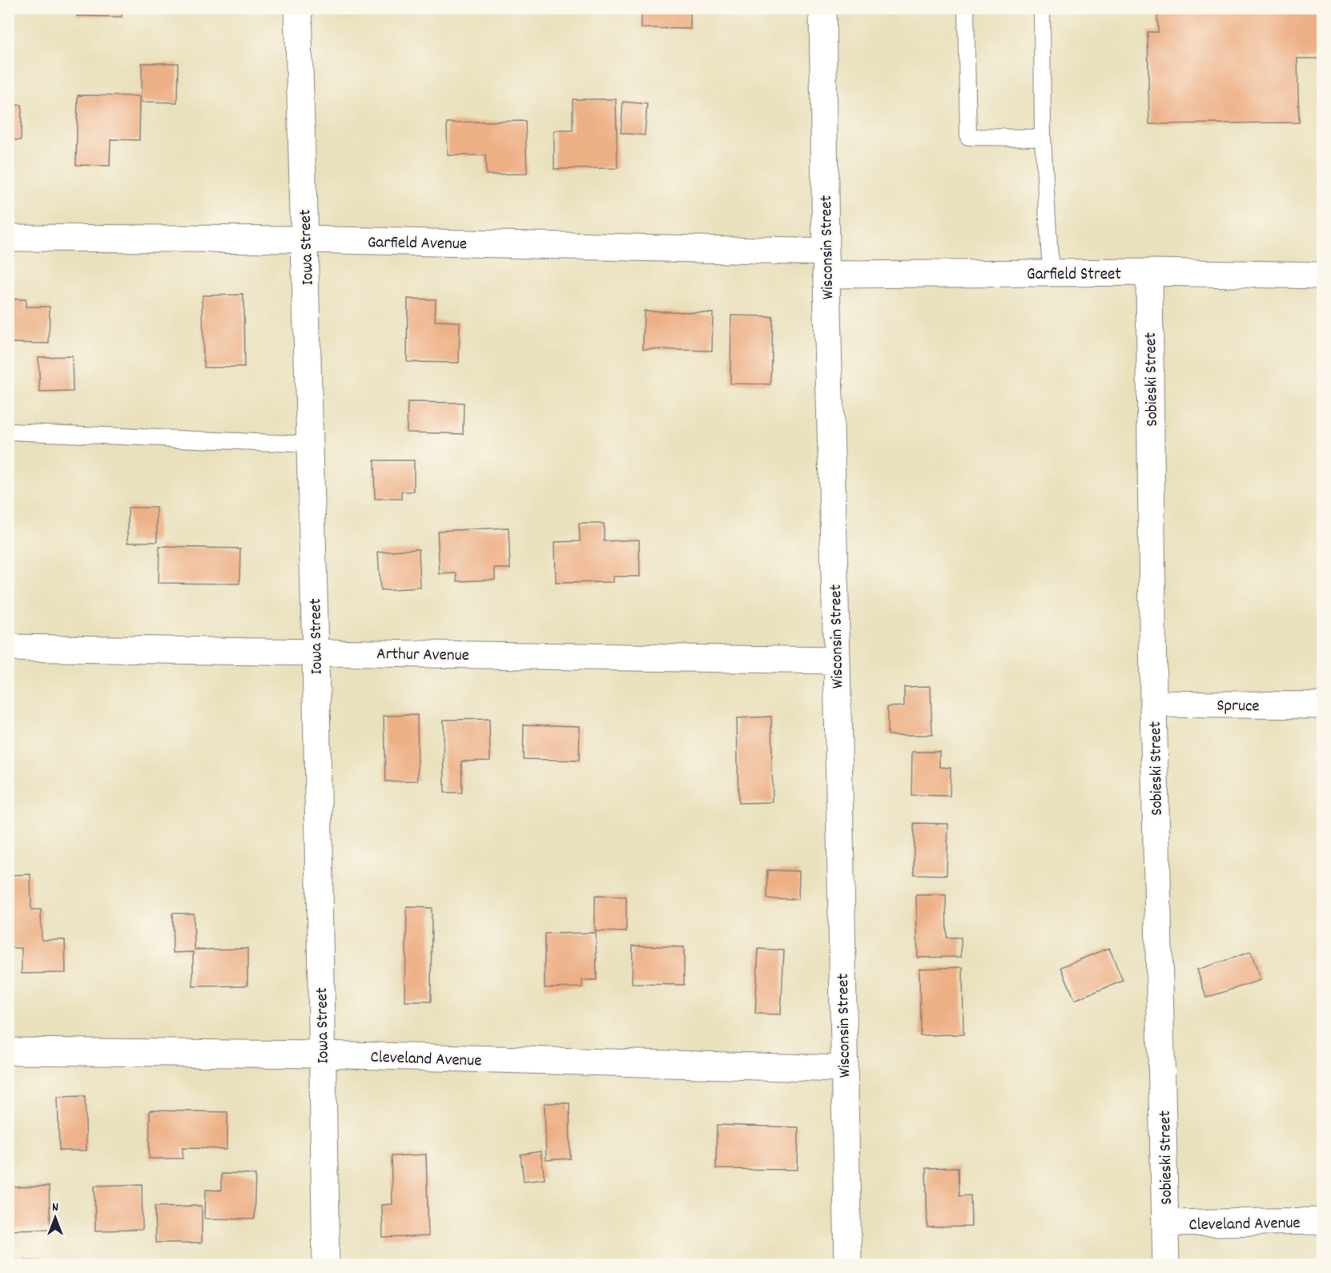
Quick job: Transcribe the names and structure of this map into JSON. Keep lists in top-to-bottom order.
{
  "streets": {
    "street": [
      "Garfield Avenue",
      "Iowa Street",
      "Wisconsin Street",
      "Garfield Street",
      "Sobieski Street",
      "Arthur Avenue",
      "Spruce",
      "Cleveland Avenue"
    ]
  },
  "crossings": [
    ["Garfield Avenue", "Iowa Street"],
    ["Garfield Avenue", "Wisconsin Street"],
    ["Garfield Avenue", "Garfield Street"],
    ["Iowa Street", "Arthur Avenue"],
    ["Iowa Street", "Cleveland Avenue"],
    ["Wisconsin Street", "Garfield Street"],
    ["Wisconsin Street", "Arthur Avenue"],
    ["Wisconsin Street", "Cleveland Avenue"],
    ["Garfield Street", "Sobieski Street"],
    ["Sobieski Street", "Spruce"],
    ["Sobieski Street", "Cleveland Avenue"]
  ],
  "north": "top"
}
